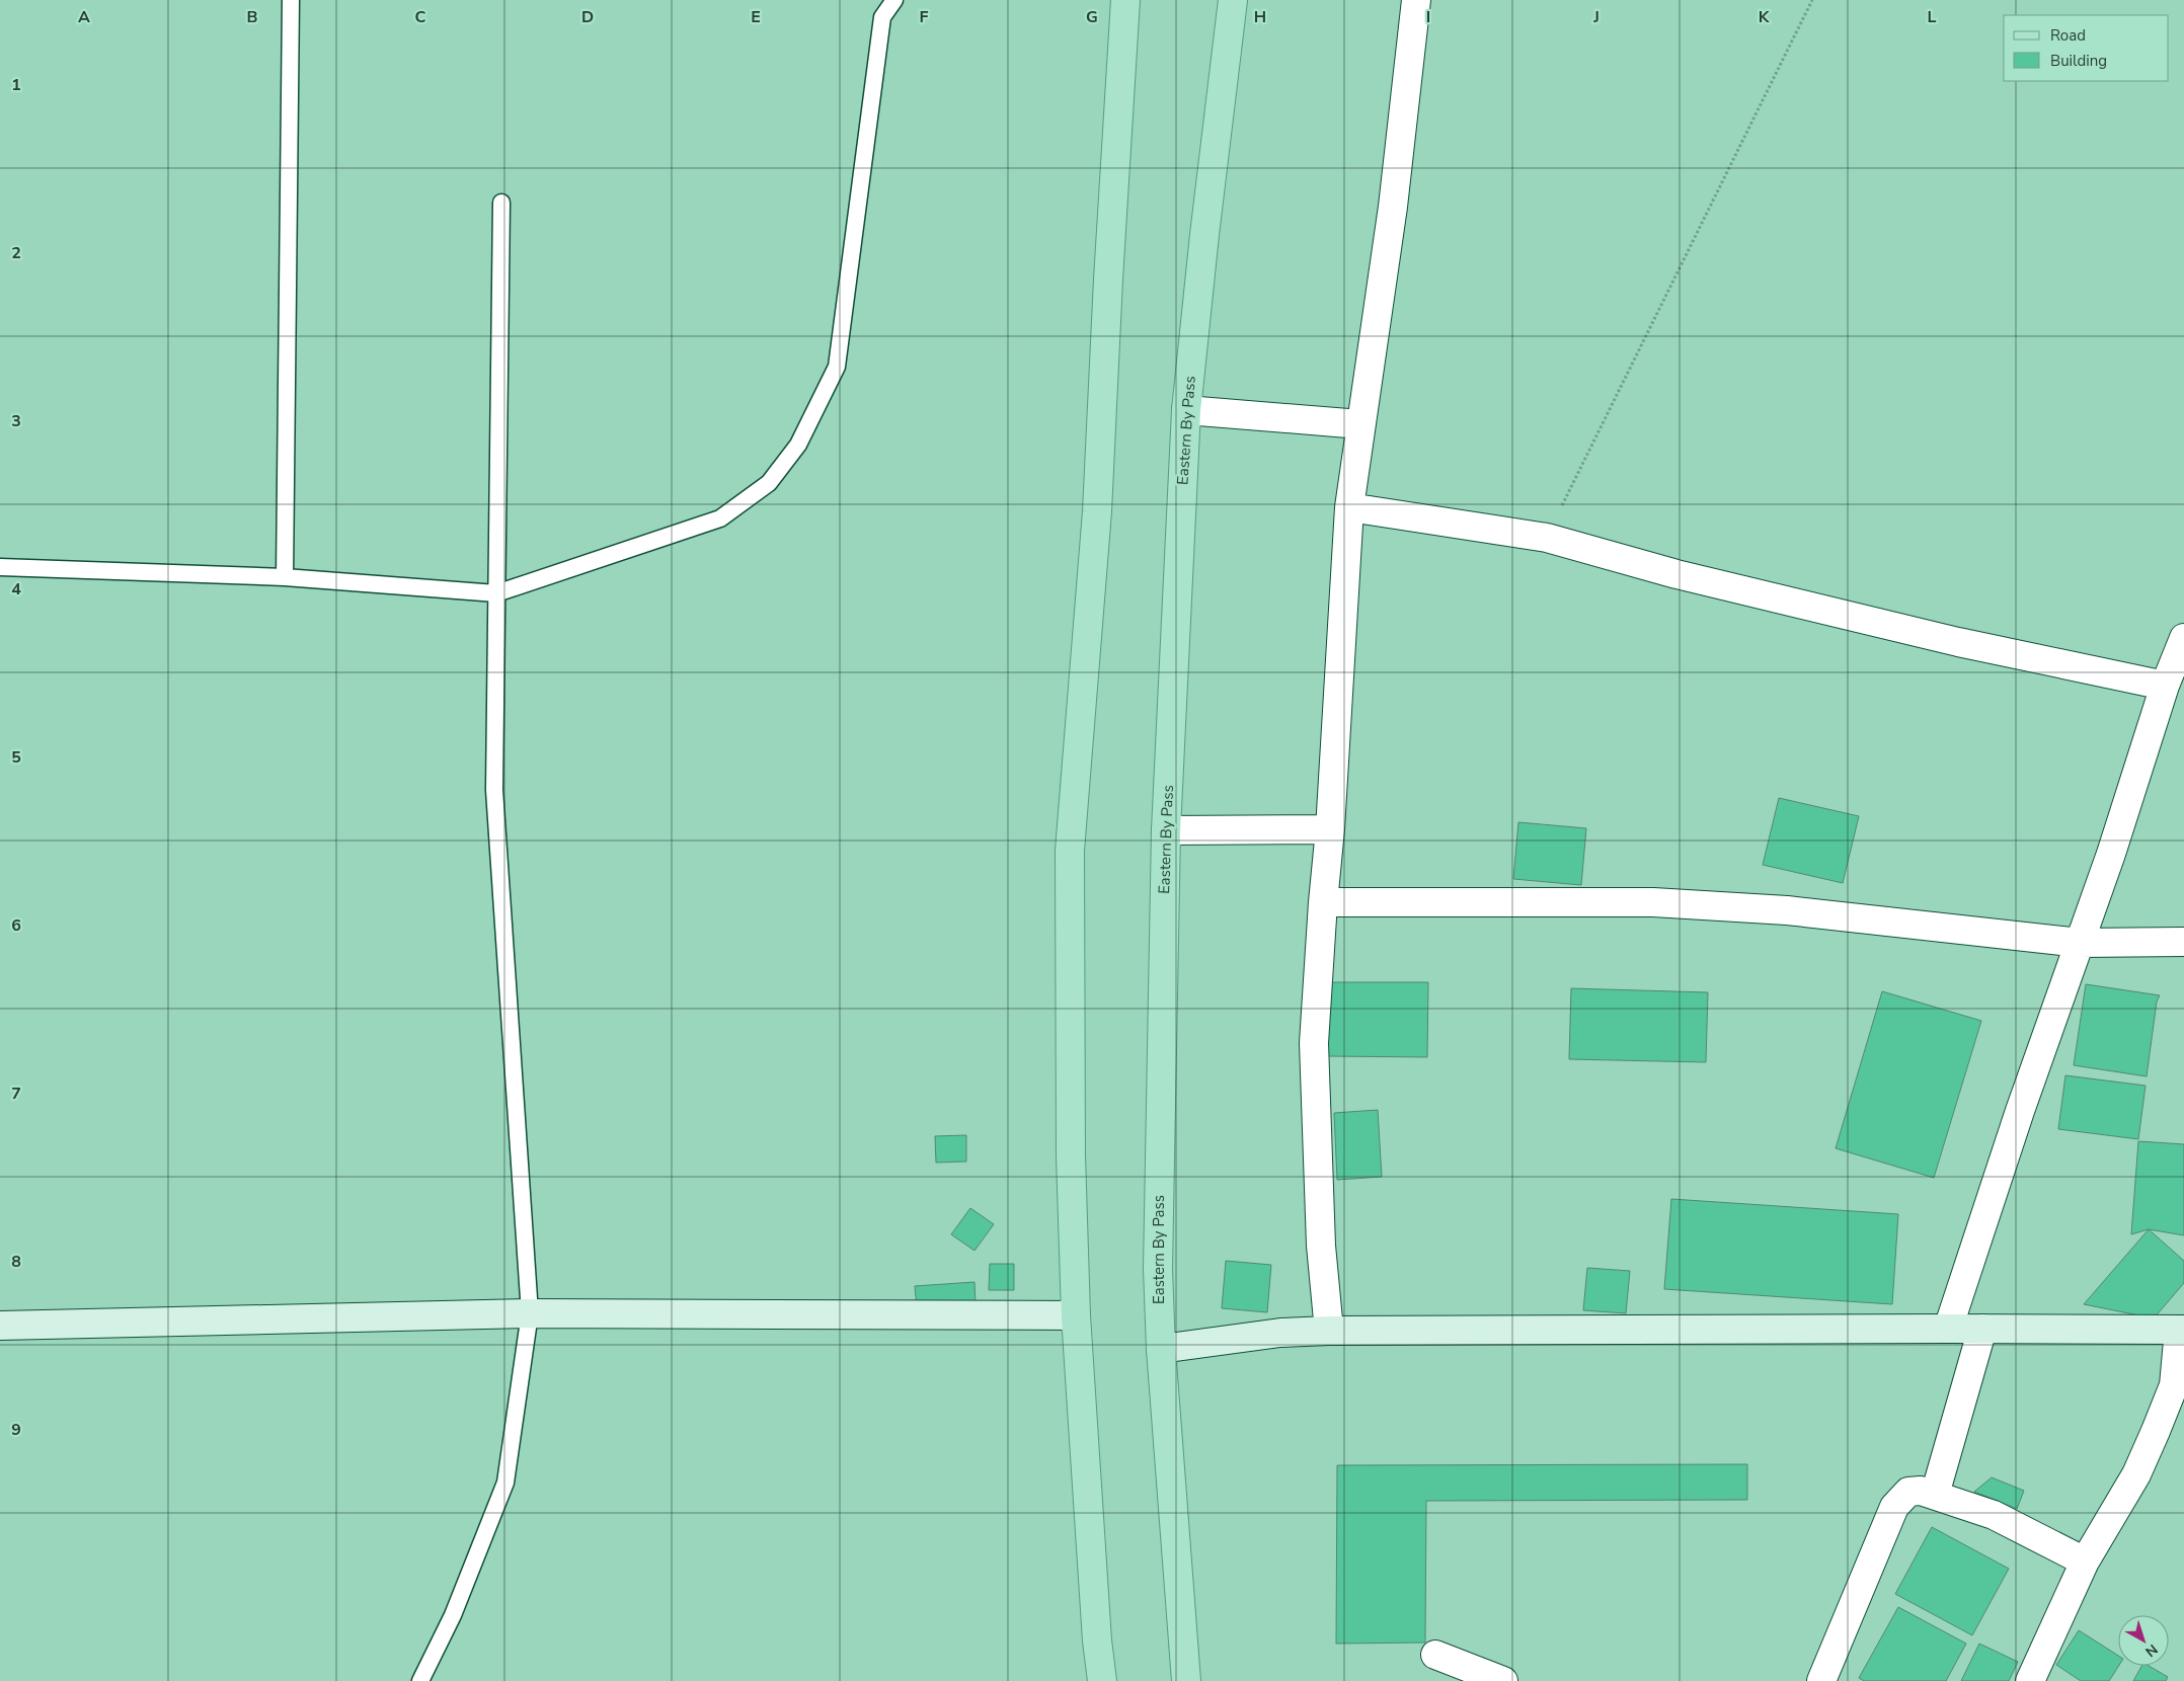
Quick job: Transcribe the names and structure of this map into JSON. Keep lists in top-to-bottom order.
{
  "streets": {
    "main road": ["Eastern By Pass"]
  },
  "legend": ["Road", "Building"],
  "north": "bottom right",
  "grid": {
    "columns": [
      "A",
      "B",
      "C",
      "D",
      "E",
      "F",
      "G",
      "H",
      "I",
      "J",
      "K",
      "L"
    ],
    "rows": [
      "1",
      "2",
      "3",
      "4",
      "5",
      "6",
      "7",
      "8",
      "9"
    ]
  }
}
